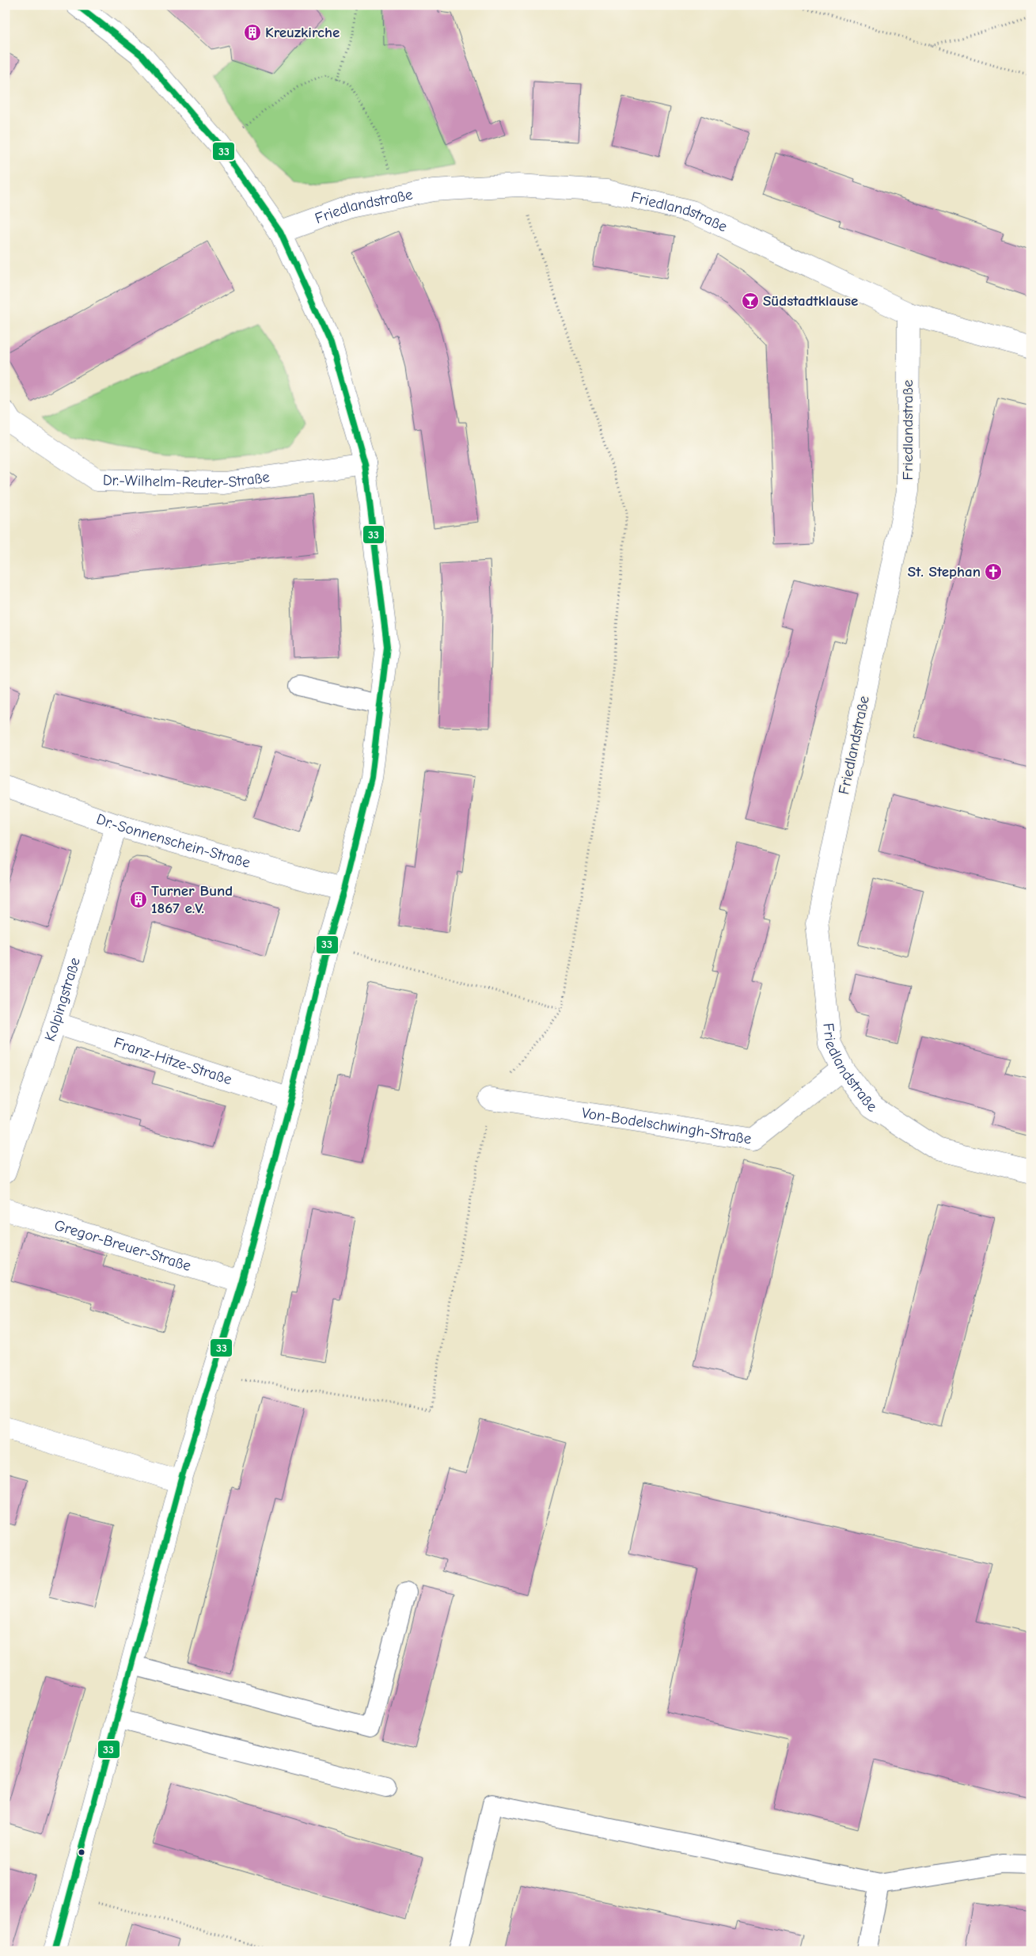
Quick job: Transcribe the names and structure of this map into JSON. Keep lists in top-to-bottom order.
{
  "streets": {
    "street": [
      "Friedlandstraße",
      "Dr.-Wilhelm-Reuter-Straße",
      "Dr.-Sonnenschein-Straße",
      "Kolpingstraße",
      "Franz-Hitze-Straße",
      "Von-Bodelschwingh-Straße",
      "Gregor-Breuer-Straße"
    ]
  },
  "crossings": [
    ["Friedlandstraße", "Von-Bodelschwingh-Straße"],
    ["Dr.-Sonnenschein-Straße", "Kolpingstraße"],
    ["Kolpingstraße", "Franz-Hitze-Straße"]
  ],
  "places": {
    "building": ["Kreuzkirche", "Turner Bund 1867 e.V."],
    "bar": ["Südstadtklause"],
    "church": ["St. Stephan"]
  },
  "lines": ["transit line 33"]
}
